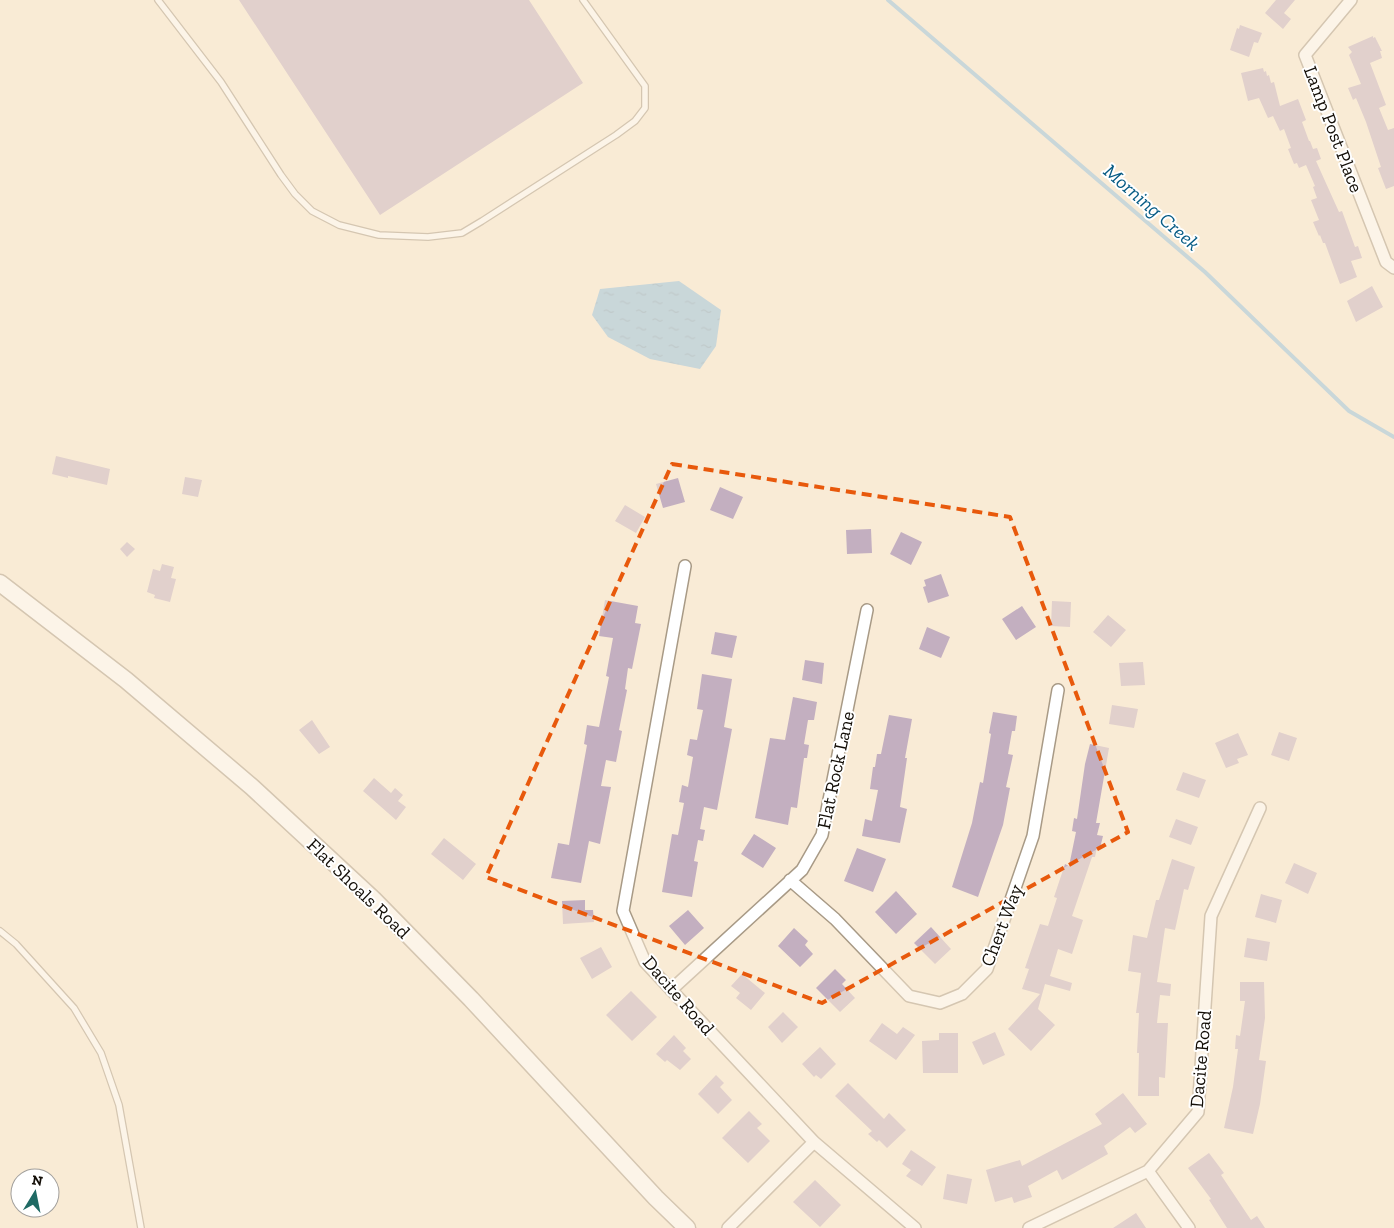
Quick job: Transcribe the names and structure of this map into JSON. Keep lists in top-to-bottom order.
{
  "streets": {
    "main road": ["Flat Shoals Road"],
    "street": [
      "Lamp Post Place",
      "Flat Rock Lane",
      "Chert Way",
      "Dacite Road"
    ]
  },
  "crossings": [
    ["Flat Rock Lane", "Chert Way"],
    ["Flat Rock Lane", "Dacite Road"]
  ],
  "water": ["Morning Creek"],
  "north": "top"
}
